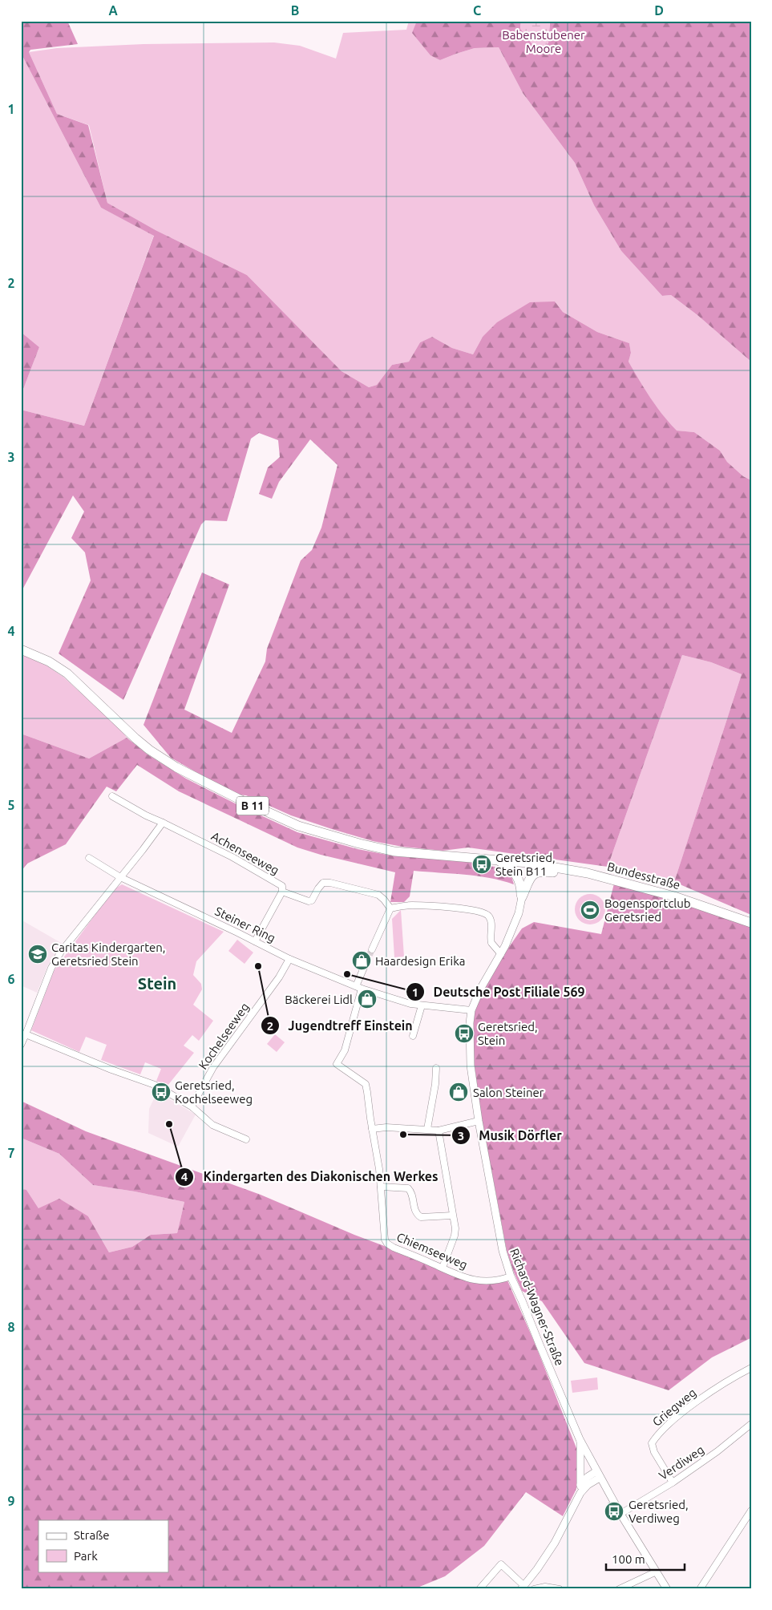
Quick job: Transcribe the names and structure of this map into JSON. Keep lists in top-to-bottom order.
{
  "streets": {
    "main road": ["B 11", "Bundesstraße"],
    "street": [
      "Achenseeweg",
      "Steiner Ring",
      "Kochelseeweg",
      "Chiemseeweg",
      "Richard-Wagner-Straße",
      "Griegweg",
      "Verdiweg"
    ]
  },
  "crossings": [
    ["B 11", "Bundesstraße"],
    ["Achenseeweg", "Steiner Ring"],
    ["Steiner Ring", "Kochelseeweg"],
    ["Steiner Ring", "Chiemseeweg"],
    ["Steiner Ring", "Richard-Wagner-Straße"],
    ["Chiemseeweg", "Richard-Wagner-Straße"],
    ["Richard-Wagner-Straße", "Verdiweg"],
    ["Griegweg", "Verdiweg"]
  ],
  "districts": ["Stein"],
  "parks": ["Babenstubener Moore"],
  "places": {
    "bus stop": [
      "Geretsried, Stein B11",
      "Geretsried, Stein",
      "Geretsried, Kochelseeweg",
      "Geretsried, Verdiweg"
    ],
    "sports": ["Bogensportclub Geretsried"],
    "school or university": ["Caritas Kindergarten, Geretsried Stein"],
    "shop": ["Haardesign Erika", "Bäckerei Lidl", "Salon Steiner"],
    "other": [
      "Jugendtreff Einstein",
      "Deutsche Post Filiale 569",
      "Kindergarten des Diakonischen Werkes",
      "Musik Dörfler"
    ]
  },
  "legend": ["Straße", "Park"],
  "scale_bar": "100 m",
  "grid": {
    "columns": [
      "A",
      "B",
      "C",
      "D"
    ],
    "rows": [
      "1",
      "2",
      "3",
      "4",
      "5",
      "6",
      "7",
      "8",
      "9"
    ]
  }
}
